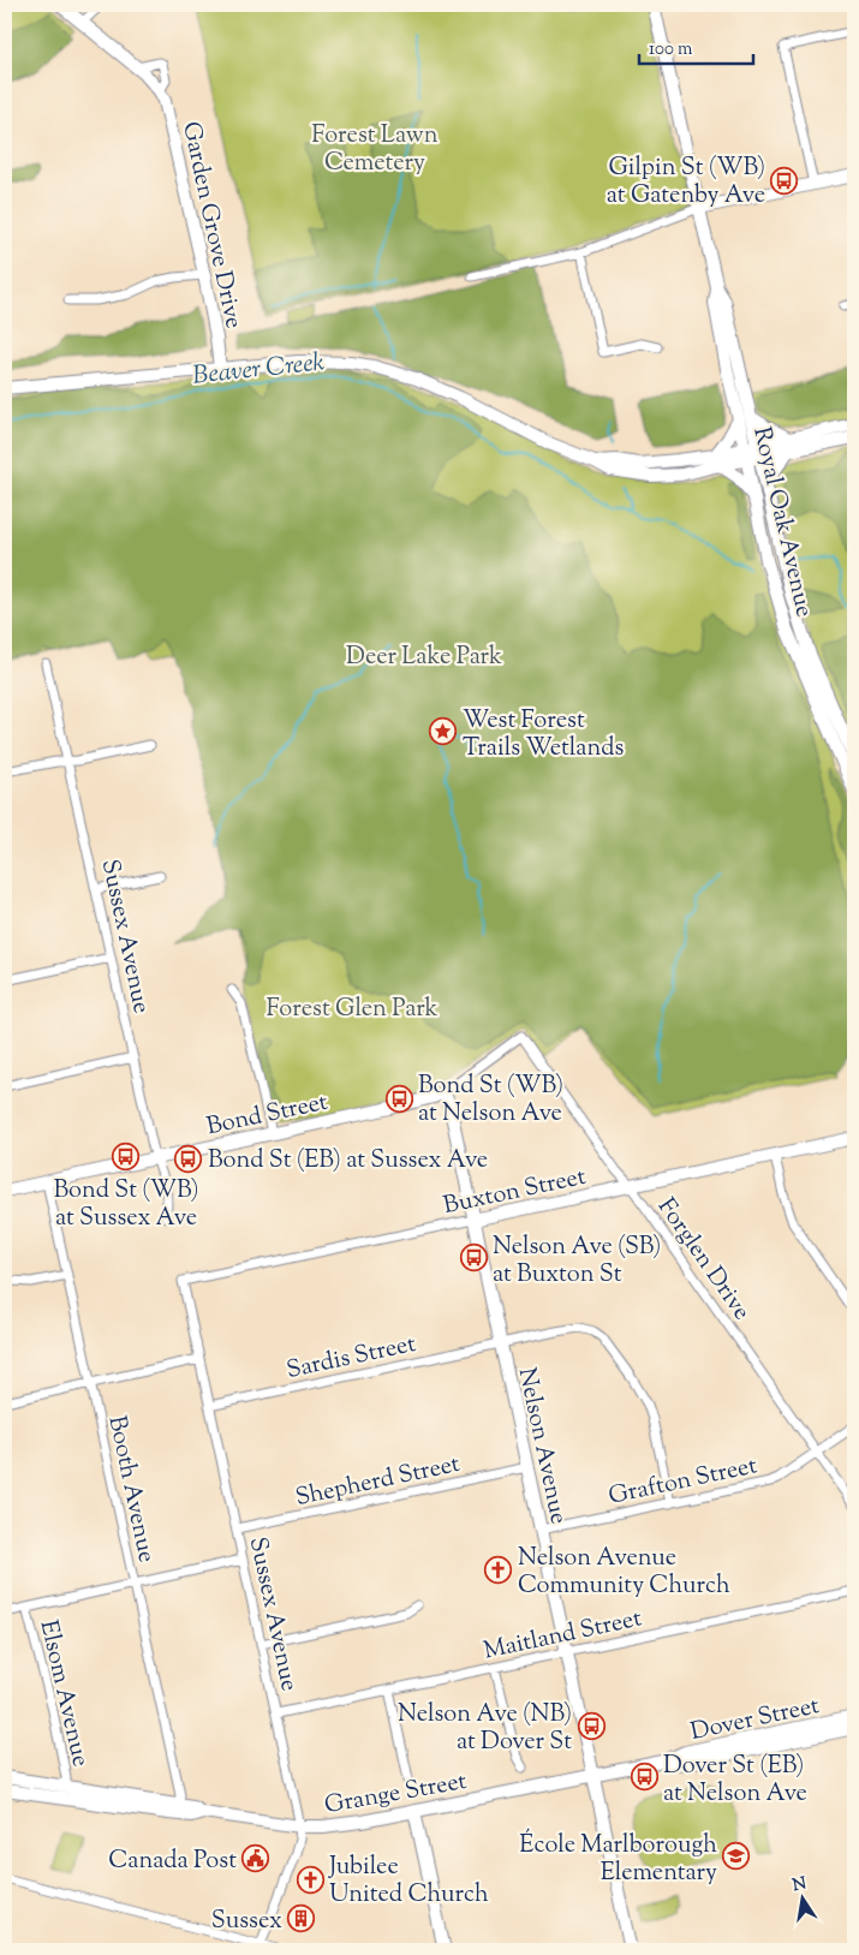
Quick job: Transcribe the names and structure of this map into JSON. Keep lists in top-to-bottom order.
{
  "streets": {
    "main road": [
      "Garden Grove Drive",
      "Royal Oak Avenue",
      "Bond Street",
      "Buxton Street",
      "Nelson Avenue",
      "Dover Street",
      "Grange Street"
    ],
    "street": [
      "Sussex Avenue",
      "Forglen Drive",
      "Sardis Street",
      "Shepherd Street",
      "Grafton Street",
      "Booth Avenue",
      "Maitland Street",
      "Elsom Avenue"
    ]
  },
  "crossings": [
    ["Sussex Avenue", "Bond Street"],
    ["Sussex Avenue", "Buxton Street"],
    ["Sussex Avenue", "Sardis Street"],
    ["Sussex Avenue", "Shepherd Street"],
    ["Sussex Avenue", "Maitland Street"],
    ["Sussex Avenue", "Grange Street"],
    ["Bond Street", "Forglen Drive"],
    ["Bond Street", "Nelson Avenue"],
    ["Bond Street", "Booth Avenue"],
    ["Buxton Street", "Forglen Drive"],
    ["Buxton Street", "Nelson Avenue"],
    ["Forglen Drive", "Grafton Street"],
    ["Sardis Street", "Nelson Avenue"],
    ["Sardis Street", "Grafton Street"],
    ["Nelson Avenue", "Shepherd Street"],
    ["Nelson Avenue", "Grafton Street"],
    ["Nelson Avenue", "Maitland Street"],
    ["Nelson Avenue", "Dover Street"],
    ["Nelson Avenue", "Grange Street"],
    ["Booth Avenue", "Grange Street"],
    ["Elsom Avenue", "Grange Street"],
    ["Dover Street", "Grange Street"]
  ],
  "water": ["Beaver Creek"],
  "parks": ["Forest Lawn Cemetery", "Deer Lake Park", "Forest Glen Park"],
  "places": {
    "bus stop": [
      "Gilpin St (WB) at Gatenby Ave",
      "Bond St (WB) at Nelson Ave",
      "Bond St (WB) at Sussex Ave",
      "Bond St (EB) at Sussex Ave",
      "Nelson Ave (SB) at Buxton St",
      "Nelson Ave (NB) at Dover St",
      "Dover St (EB) at Nelson Ave"
    ],
    "place": ["West Forest Trails Wetlands"],
    "church": ["Nelson Avenue Community Church", "Jubilee United Church"],
    "school or university": ["École Marlborough Elementary"],
    "public building": ["Canada Post"],
    "building": ["Sussex"]
  },
  "scale_bar": "100 m",
  "north": "top"
}
